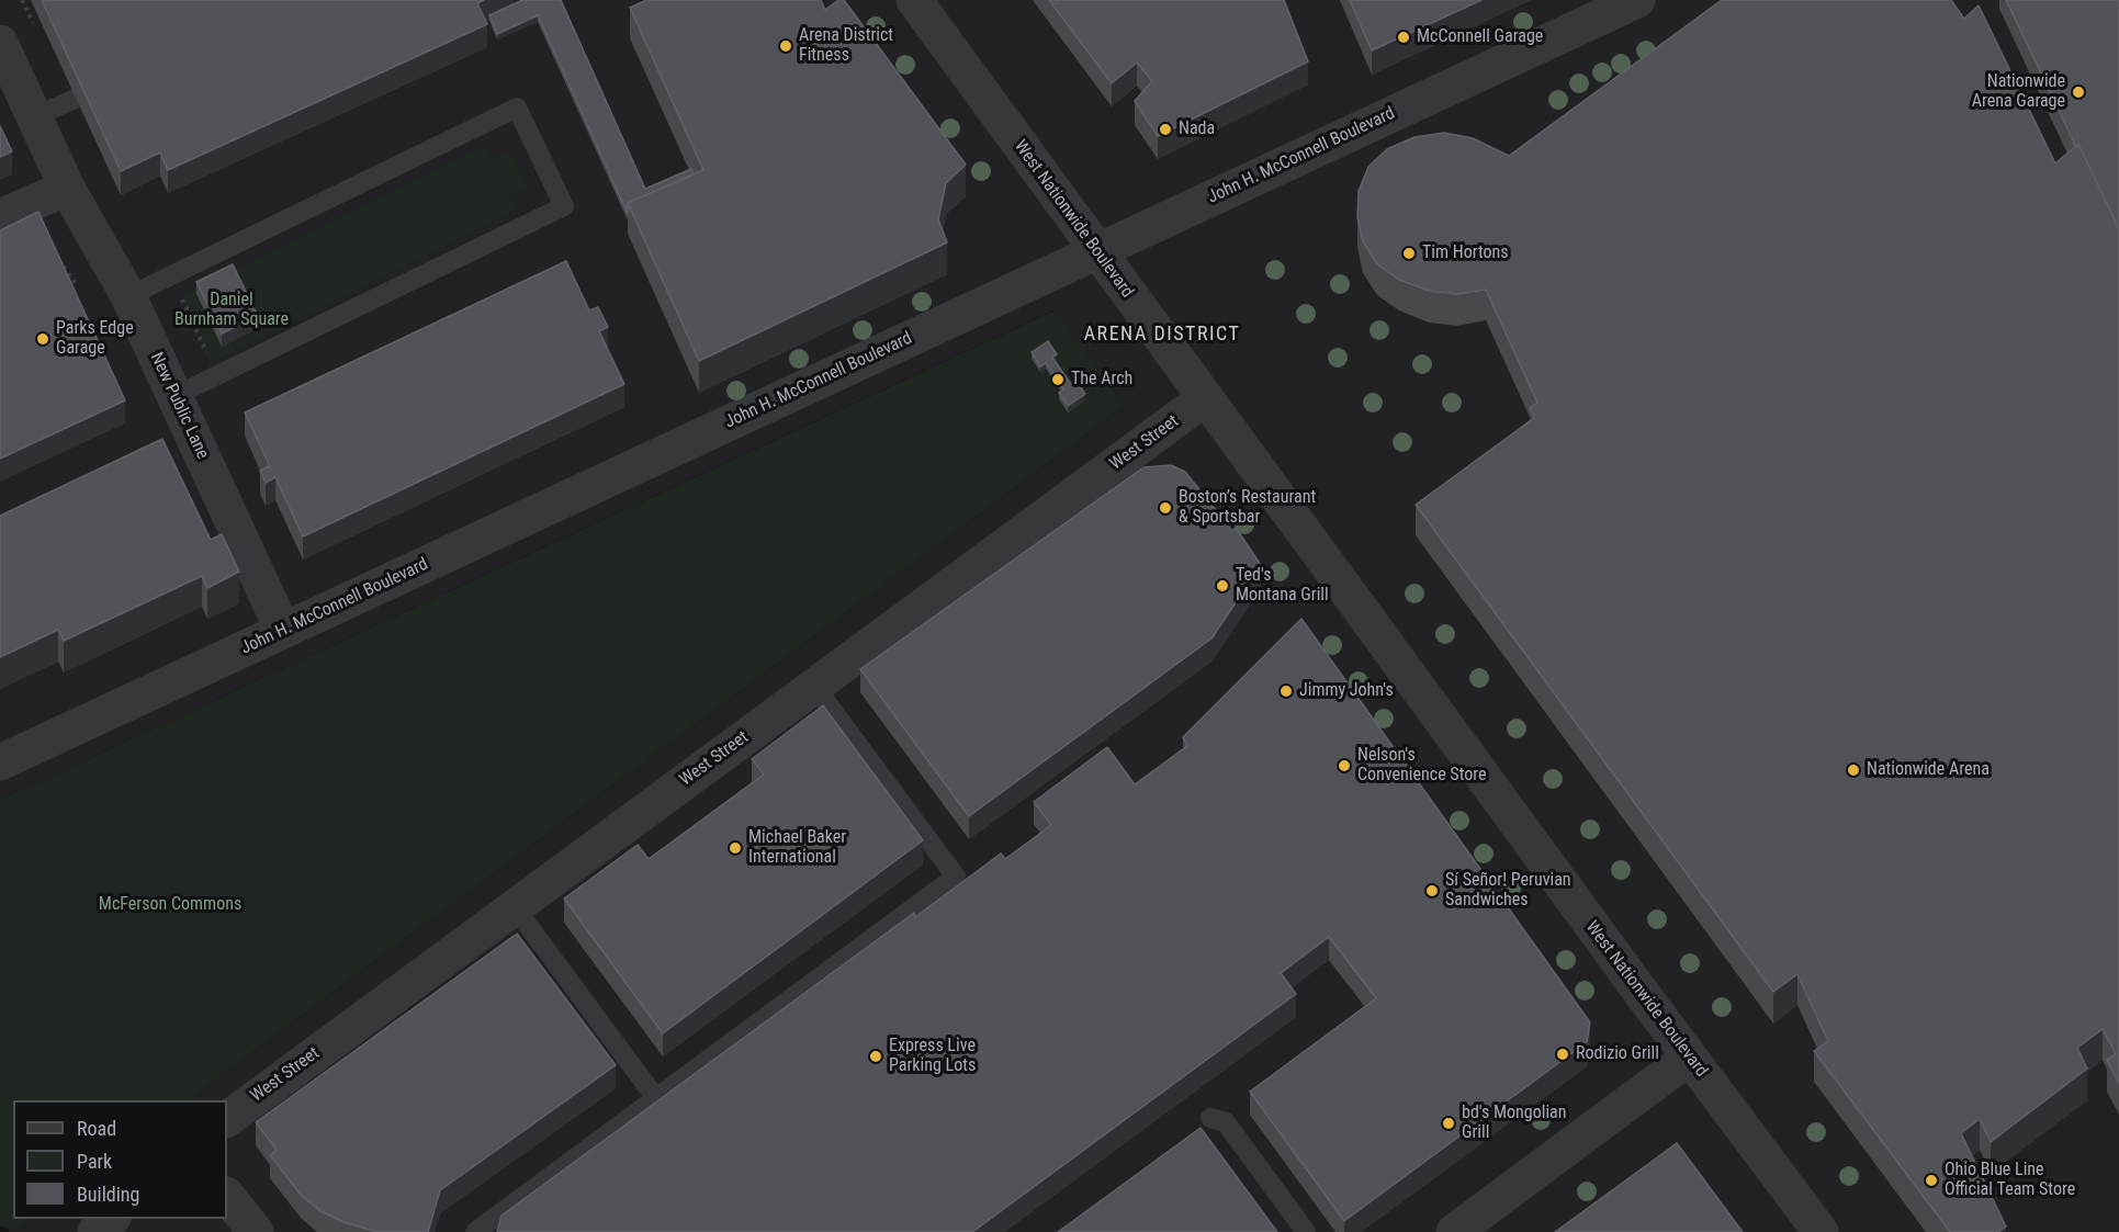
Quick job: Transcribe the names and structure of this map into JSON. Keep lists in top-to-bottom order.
{
  "streets": {
    "street": [
      "John H. McConnell Boulevard",
      "West Nationwide Boulevard",
      "New Public Lane",
      "West Street"
    ]
  },
  "crossings": [
    ["John H. McConnell Boulevard", "West Nationwide Boulevard"],
    ["John H. McConnell Boulevard", "New Public Lane"],
    ["West Nationwide Boulevard", "West Street"]
  ],
  "districts": ["ARENA DISTRICT"],
  "parks": ["Daniel Burnham Square", "McFerson Commons"],
  "places": [
    "McConnell Garage",
    "Arena District Fitness",
    "Nationwide Arena Garage",
    "Nada",
    "Tim Hortons",
    "Parks Edge Garage",
    "The Arch",
    "Boston’s Restaurant & Sportsbar",
    "Ted's Montana Grill",
    "Jimmy John's",
    "Nelson's Convenience Store",
    "Nationwide Arena",
    "Michael Baker International",
    "Sí Señor! Peruvian Sandwiches",
    "Rodizio Grill",
    "Express Live Parking Lots",
    "bd's Mongolian Grill",
    "Ohio Blue Line Official Team Store"
  ],
  "legend": ["Road", "Park", "Building"]
}
